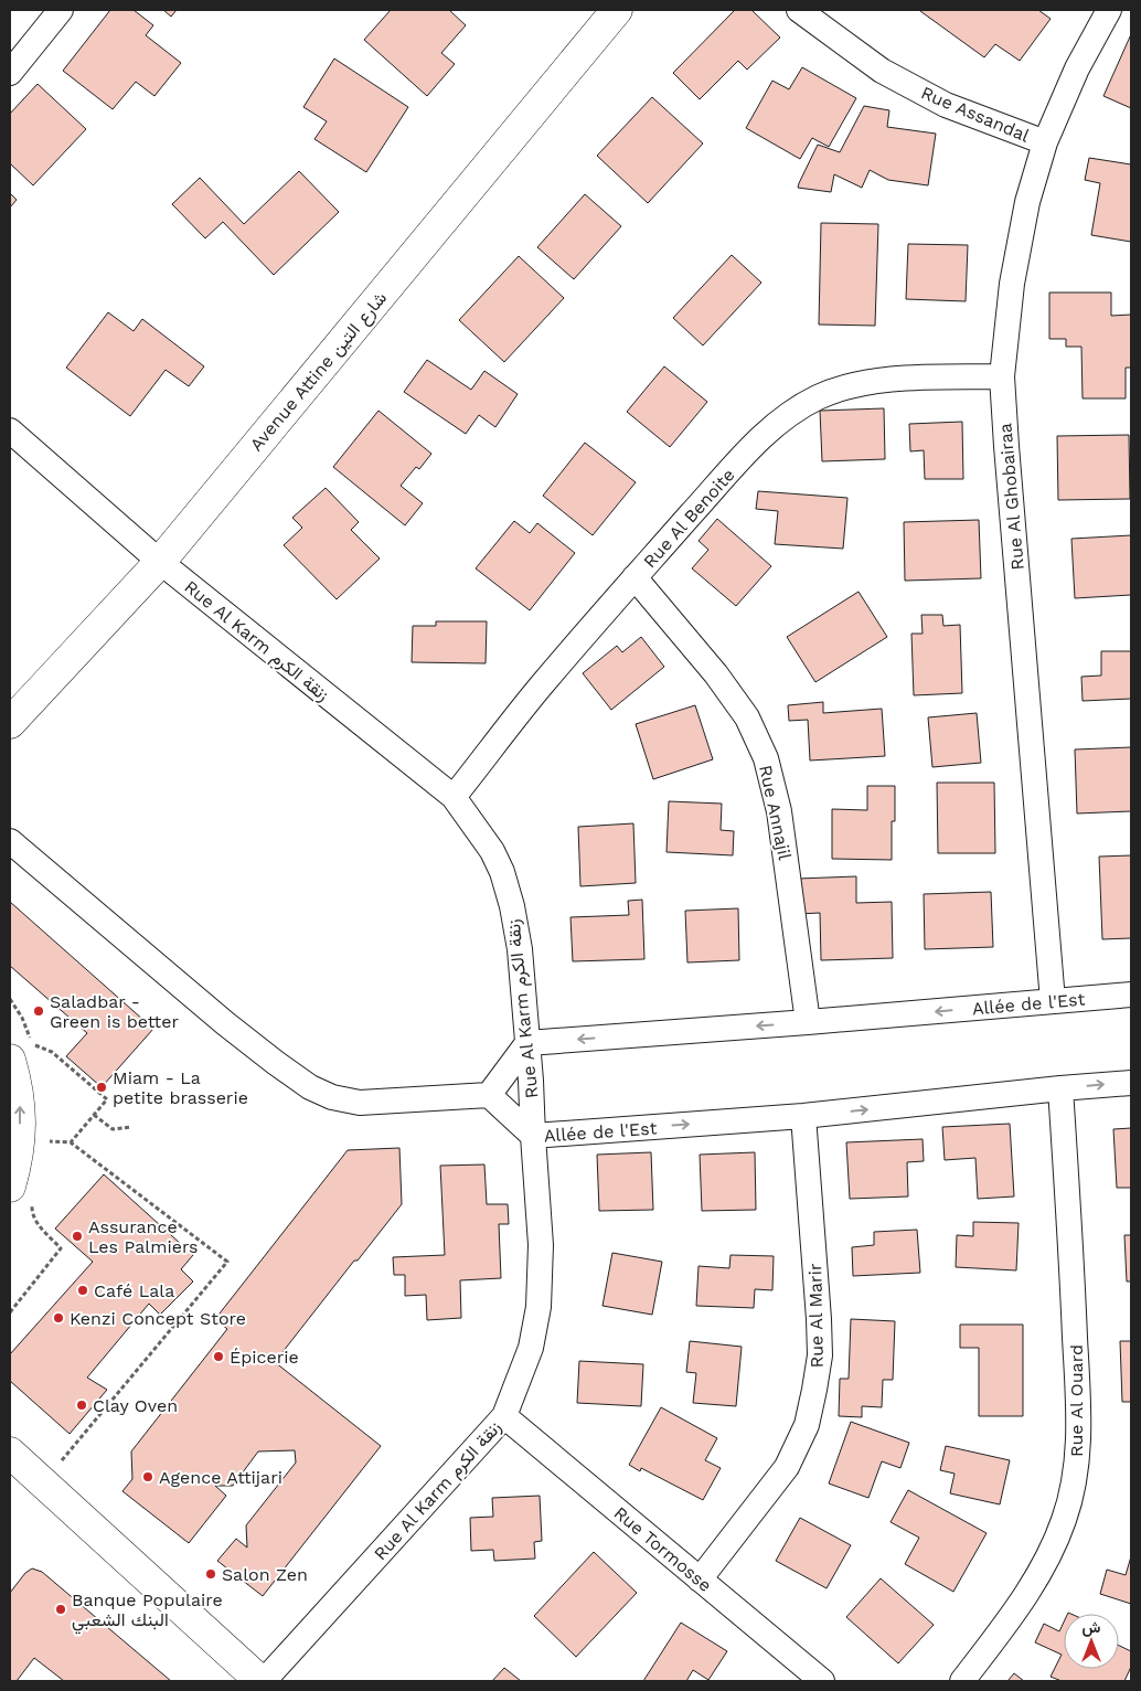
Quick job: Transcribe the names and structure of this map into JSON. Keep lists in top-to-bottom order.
{
  "streets": {
    "street": [
      "Rue Assandal",
      "Avenue Attine شارع التين",
      "Rue Al Ghobairaa",
      "Rue Al Benoite",
      "Rue Al Karm زنقة الكرم",
      "Rue Annajil",
      "Allée de l'Est",
      "Rue Al Marir",
      "Rue Al Ouard",
      "Rue Tormosse"
    ]
  },
  "crossings": [
    ["Rue Assandal", "Rue Al Ghobairaa"],
    ["Avenue Attine شارع التين", "Rue Al Karm زنقة الكرم"],
    ["Rue Al Ghobairaa", "Rue Al Benoite"],
    ["Rue Al Ghobairaa", "Allée de l'Est"],
    ["Rue Al Benoite", "Rue Al Karm زنقة الكرم"],
    ["Rue Al Benoite", "Rue Annajil"],
    ["Rue Al Karm زنقة الكرم", "Allée de l'Est"],
    ["Rue Al Karm زنقة الكرم", "Rue Tormosse"],
    ["Rue Annajil", "Allée de l'Est"],
    ["Allée de l'Est", "Rue Al Marir"],
    ["Allée de l'Est", "Rue Al Ouard"],
    ["Rue Al Marir", "Rue Tormosse"]
  ],
  "places": [
    "Saladbar - Green is better",
    "Miam - La petite brasserie",
    "Assurance Les Palmiers",
    "Café Lala",
    "Kenzi Concept Store",
    "Épicerie",
    "Clay Oven",
    "Agence Attijari",
    "Salon Zen",
    "Banque Populaire البنك الشعبي"
  ],
  "north": "top"
}
